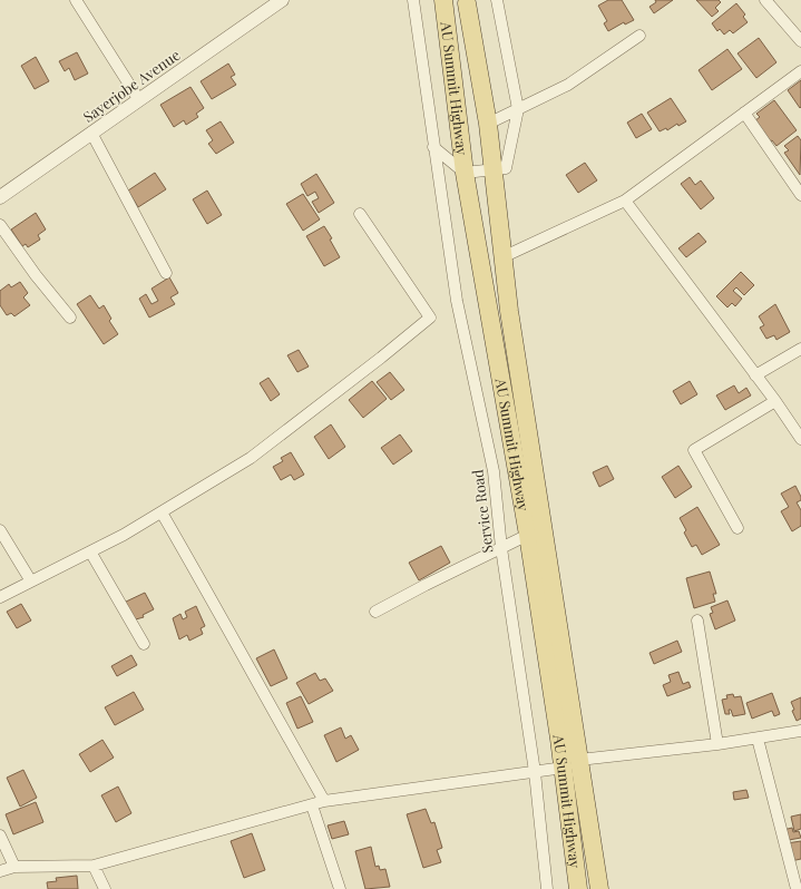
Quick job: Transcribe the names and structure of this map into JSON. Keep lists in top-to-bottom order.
{
  "streets": {
    "main road": ["AU Summit Highway"],
    "street": ["Sayerjobe Avenue", "Service Road"]
  }
}
